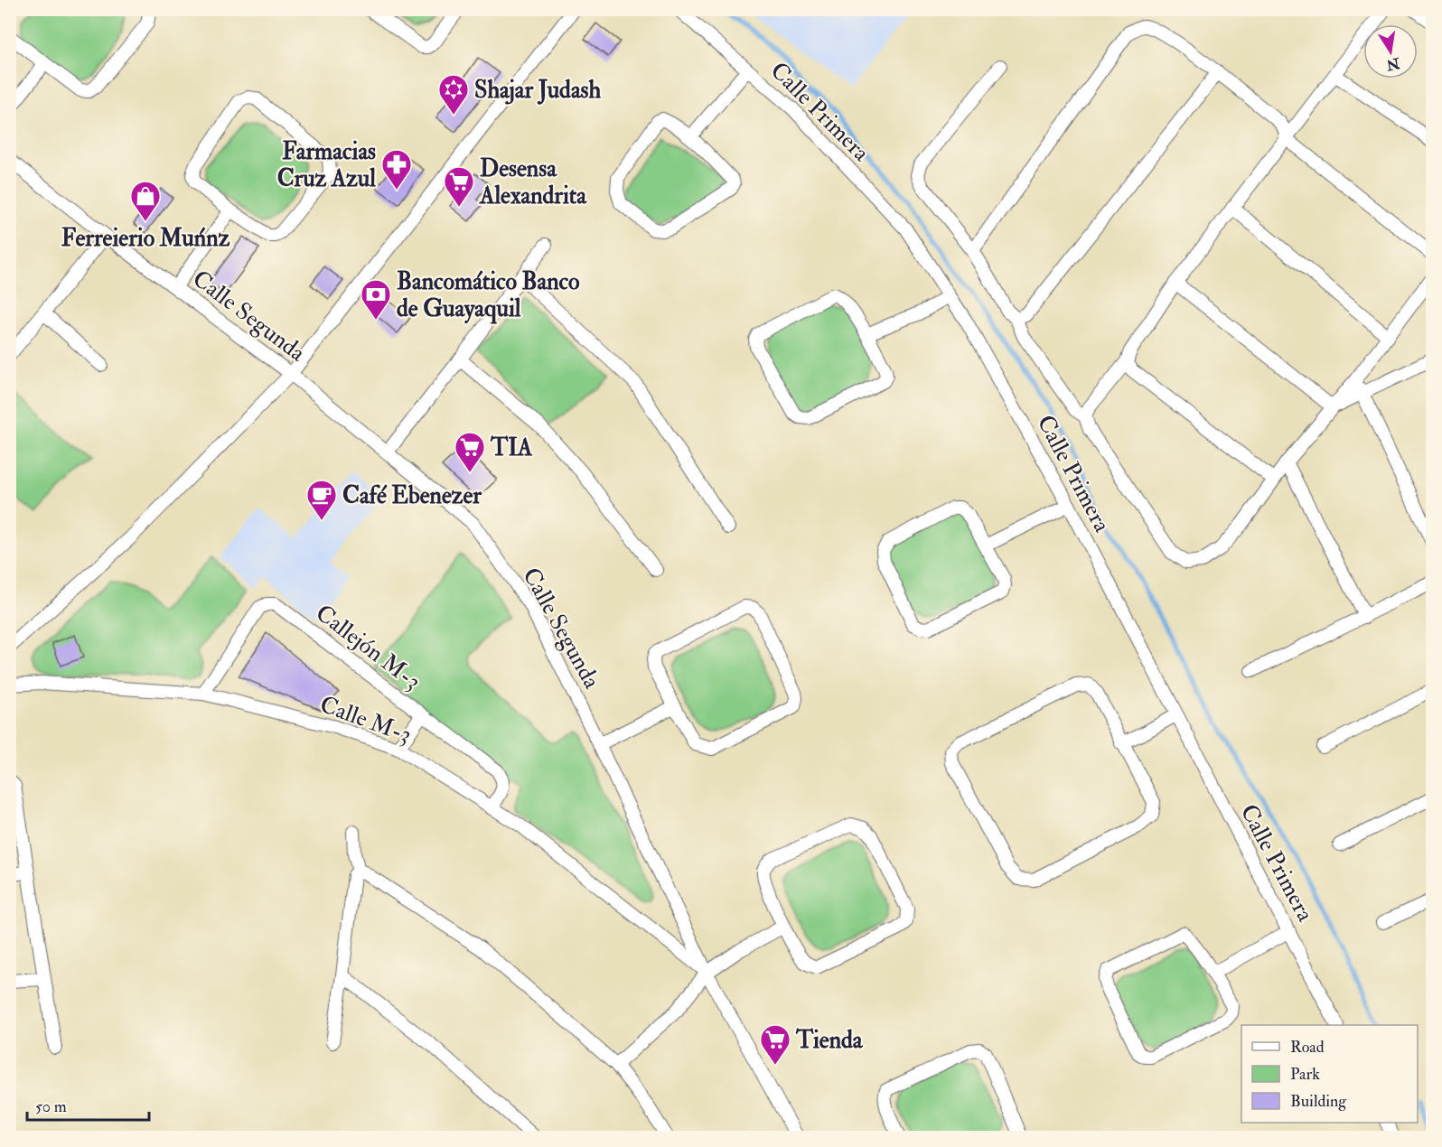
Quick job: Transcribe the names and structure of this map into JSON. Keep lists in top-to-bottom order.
{
  "streets": {
    "street": [
      "Calle Primera",
      "Calle Segunda",
      "Callejón M-3",
      "Calle M-3"
    ]
  },
  "crossings": [
    ["Calle Segunda", "Calle M-3"],
    ["Callejón M-3", "Calle M-3"]
  ],
  "places": {
    "synagogue": ["Shajar Judash"],
    "pharmacy": ["Farmacias Cruz Azul"],
    "supermarket": ["Desensa Alexandrita", "TIA", "Tienda"],
    "shop": ["Ferreierio Muńnz"],
    "bank": ["Bancomático Banco de Guayaquil"],
    "cafe": ["Café Ebenezer"]
  },
  "legend": ["Road", "Park", "Building"],
  "scale_bar": "50 m",
  "north": "bottom"
}
